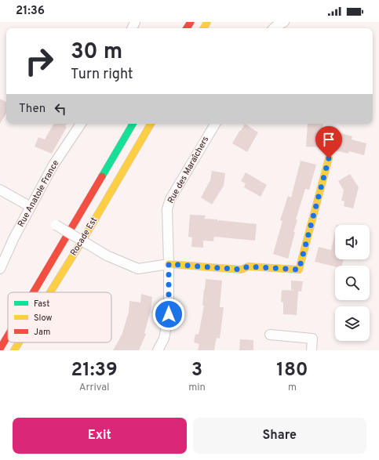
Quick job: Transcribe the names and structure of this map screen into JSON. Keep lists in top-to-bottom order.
{
  "streets": {
    "main road": ["Rocade Est"],
    "street": ["Rue des Maraîchers", "Rue Anatole France"]
  },
  "legend": ["Fast", "Slow", "Jam"],
  "page": {
    "status": "21:36",
    "turn": ["30 m", "Turn right"],
    "then": "Then",
    "eta": [
      "21:39",
      "Arrival",
      "3",
      "min",
      "180",
      "m"
    ],
    "buttons": ["Exit", "Share"]
  }
}
